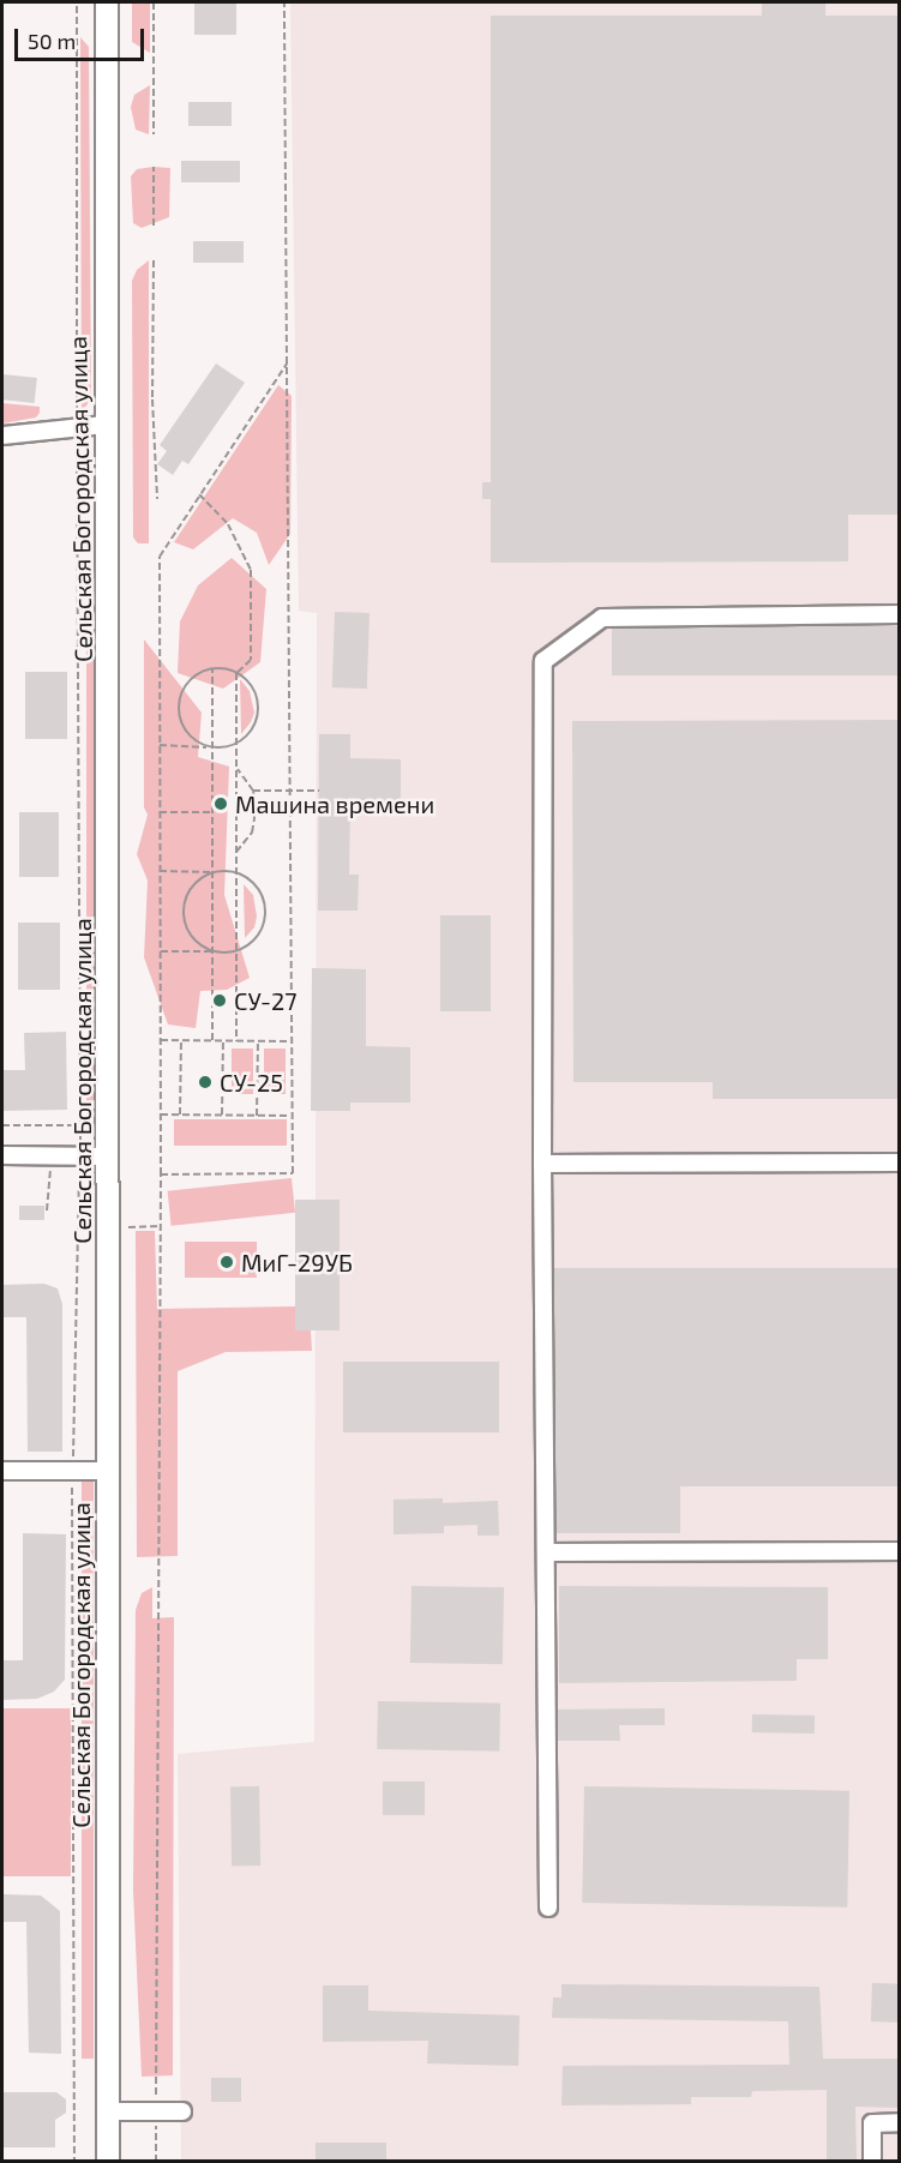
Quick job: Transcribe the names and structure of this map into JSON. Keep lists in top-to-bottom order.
{
  "streets": {
    "main road": ["Сельская Богородская улица"]
  },
  "places": [
    "Машина времени",
    "СУ-27",
    "СУ-25",
    "МиГ-29УБ"
  ],
  "scale_bar": "50 m"
}
